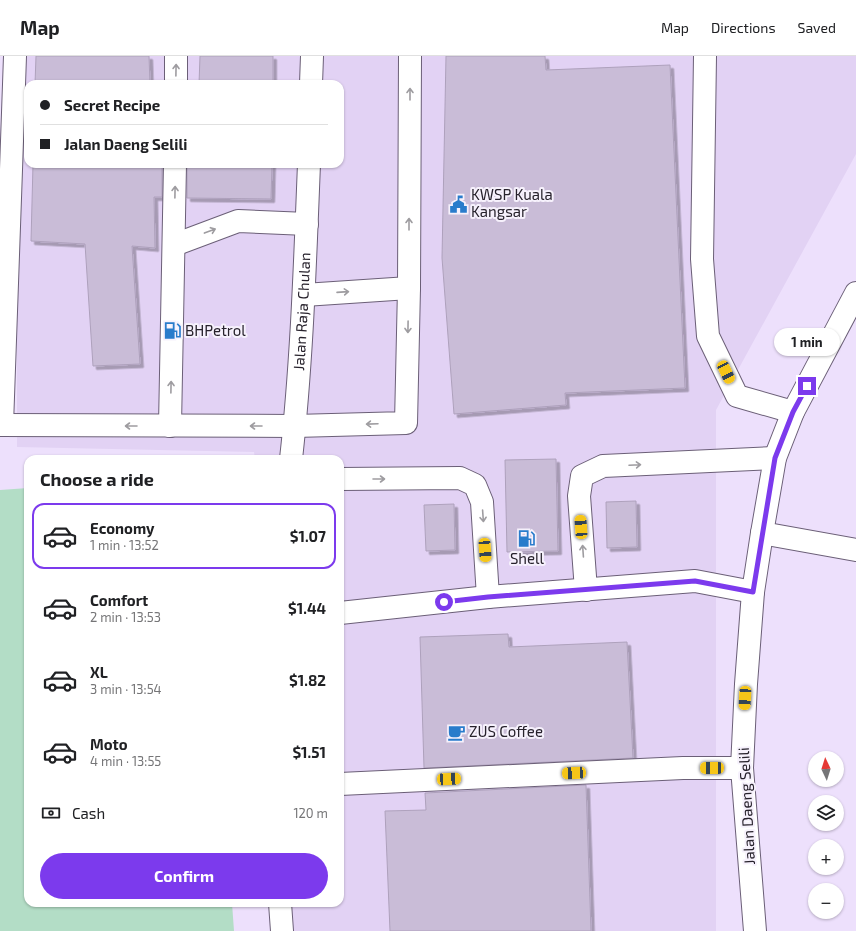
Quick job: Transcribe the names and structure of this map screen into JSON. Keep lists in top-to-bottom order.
{
  "streets": {
    "main road": ["Jalan Raja Chulan", "Jalan Daeng Selili"]
  },
  "places": {
    "public building": ["KWSP Kuala Kangsar"],
    "fuel station": ["BHPetrol", "Shell"],
    "cafe": ["ZUS Coffee"]
  },
  "north": "top",
  "page": {
    "header": "Map",
    "nav": ["Map", "Directions", "Saved"],
    "banner": ["Secret Recipe", "Jalan Daeng Selili"],
    "bubble": "1 min",
    "heading": "Choose a ride",
    "list": [
      {
        "name": "Economy",
        "note": "1 min · 13:52",
        "value": "$1.07"
      },
      {
        "name": "Comfort",
        "note": "2 min · 13:53",
        "value": "$1.44"
      },
      {
        "name": "XL",
        "note": "3 min · 13:54",
        "value": "$1.82"
      },
      {
        "name": "Moto",
        "note": "4 min · 13:55",
        "value": "$1.51"
      }
    ],
    "map_buttons": ["+", "−"],
    "pay": ["Cash", "120 m"],
    "buttons": "Confirm"
  }
}
